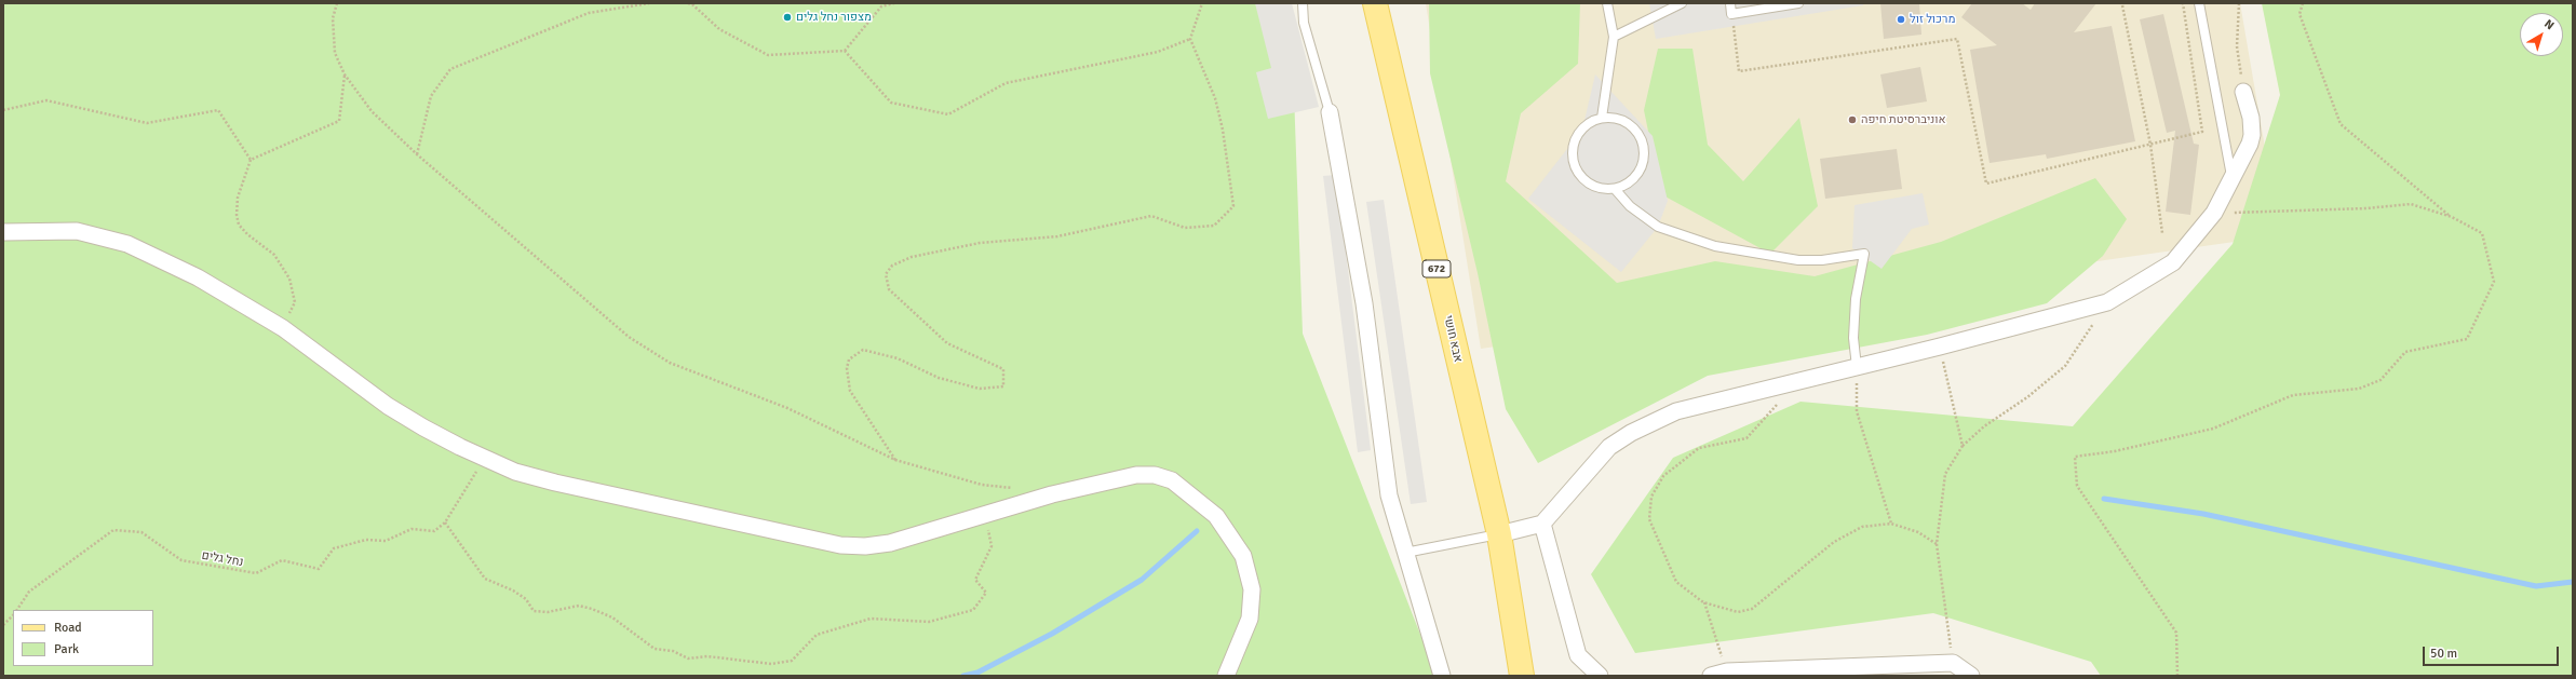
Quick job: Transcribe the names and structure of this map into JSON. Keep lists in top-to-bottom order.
{
  "streets": {
    "main road": ["672", "אבא חושי"],
    "path": ["נחל גלים"]
  },
  "places": ["מצפור נחל גלים", "מרכול זול", "אוניברסיטת חיפה"],
  "legend": ["Road", "Park"],
  "scale_bar": "50 m",
  "north": "top right"
}
